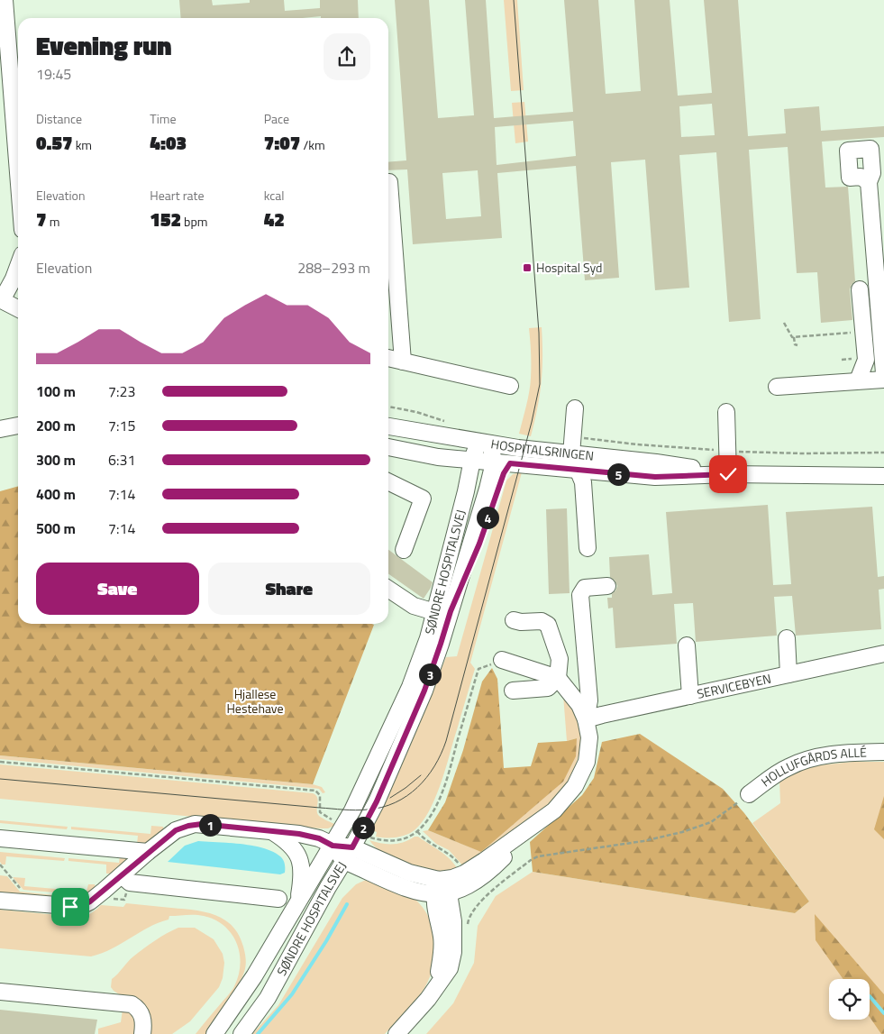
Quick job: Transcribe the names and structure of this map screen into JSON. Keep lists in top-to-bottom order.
{
  "streets": {
    "street": [
      "HOSPITALSRINGEN",
      "SØNDRE HOSPITALSVEJ",
      "SERVICEBYEN",
      "HOLLUFGÅRDS ALLÉ"
    ]
  },
  "crossings": [
    ["HOSPITALSRINGEN", "SØNDRE HOSPITALSVEJ"]
  ],
  "parks": ["Hjallese Hestehave"],
  "places": {
    "transit": ["Hospital Syd"]
  },
  "page": {
    "heading": ["Evening run", "19:45"],
    "stats": [
      ["Distance", "0.57 km"],
      ["Time", "4:03"],
      ["Pace", "7:07 /km"],
      ["Elevation", "7 m"],
      ["Heart rate", "152 bpm"],
      ["kcal", "42"]
    ],
    "chart": ["Elevation", "288–293 m"],
    "list": [
      {
        "name": "100 m",
        "note": "7:23"
      },
      {
        "name": "200 m",
        "note": "7:15"
      },
      {
        "name": "300 m",
        "note": "6:31"
      },
      {
        "name": "400 m",
        "note": "7:14"
      },
      {
        "name": "500 m",
        "note": "7:14"
      }
    ],
    "pins": [
      "5",
      "4",
      "3",
      "1",
      "2"
    ],
    "buttons": ["Save", "Share"]
  }
}
